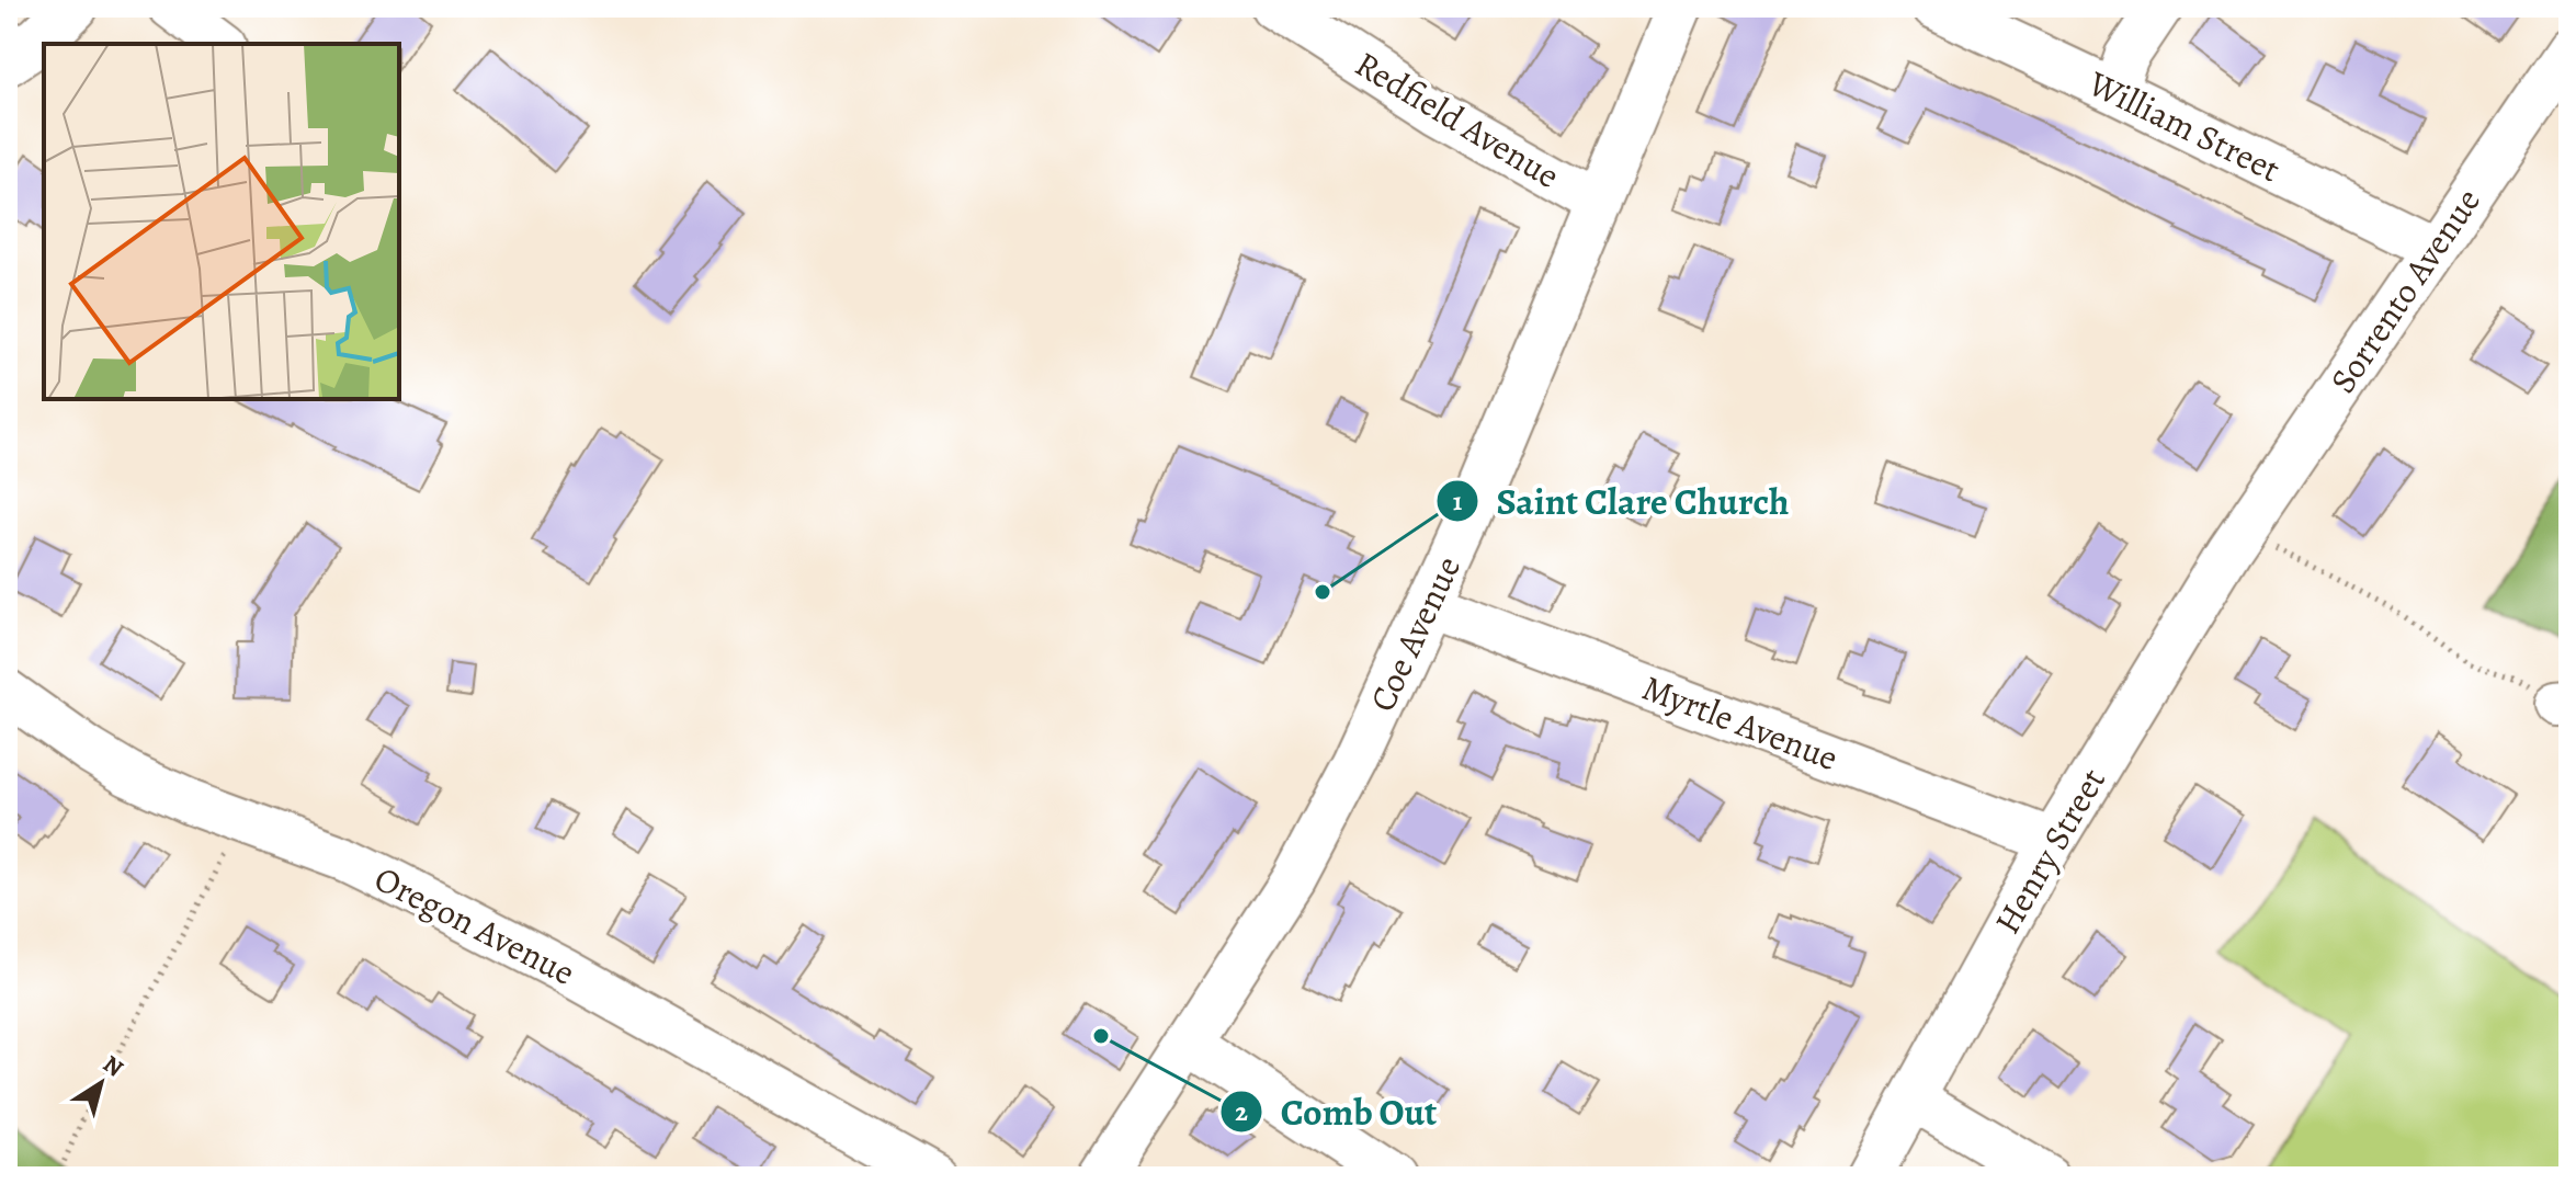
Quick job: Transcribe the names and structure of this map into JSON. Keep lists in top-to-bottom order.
{
  "streets": {
    "street": [
      "Redfield Avenue",
      "William Street",
      "Sorrento Avenue",
      "Coe Avenue",
      "Myrtle Avenue",
      "Henry Street",
      "Oregon Avenue"
    ]
  },
  "crossings": [
    ["Redfield Avenue", "Coe Avenue"],
    ["William Street", "Sorrento Avenue"],
    ["Sorrento Avenue", "Henry Street"],
    ["Coe Avenue", "Myrtle Avenue"],
    ["Myrtle Avenue", "Henry Street"]
  ],
  "places": ["Saint Clare Church", "Comb Out"],
  "north": "top right"
}
